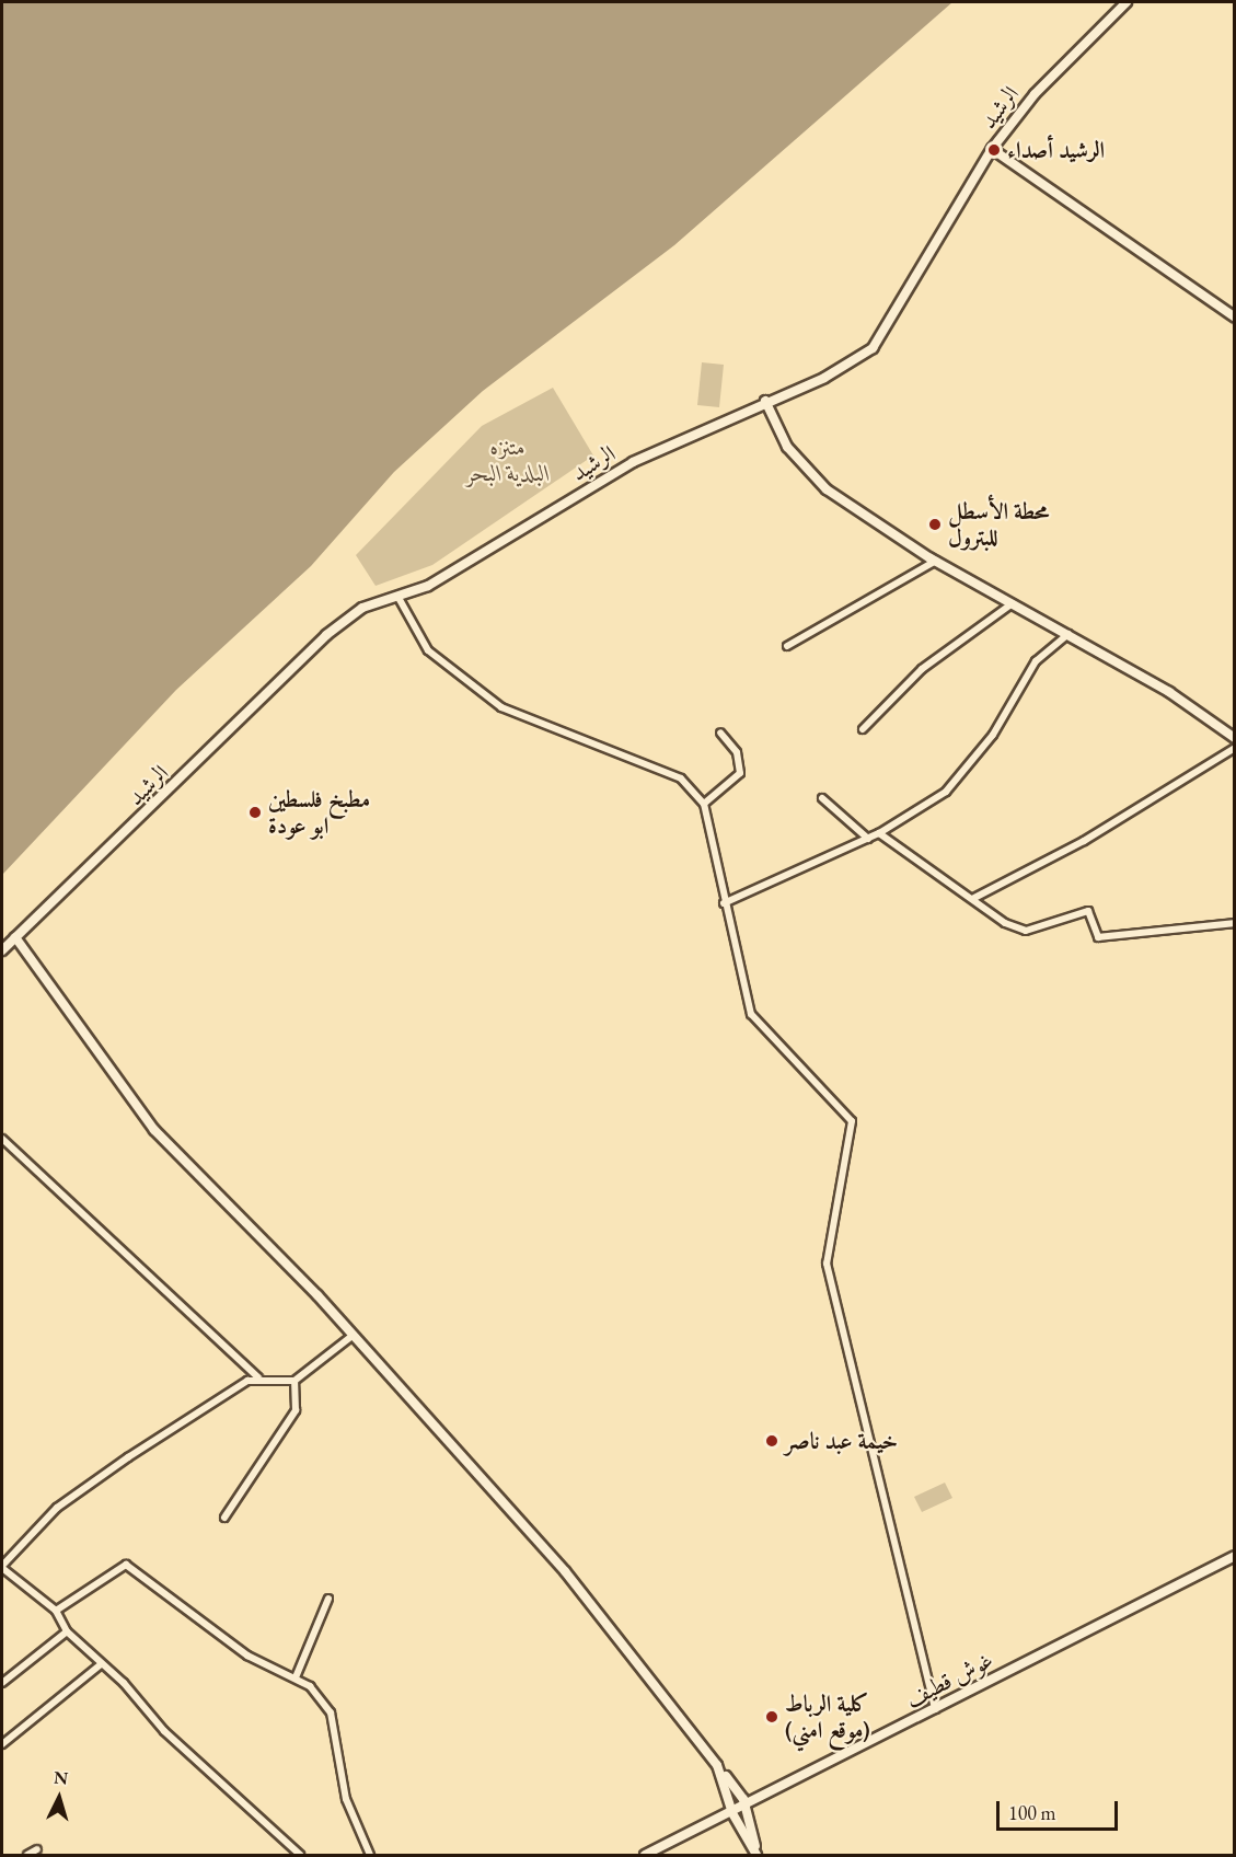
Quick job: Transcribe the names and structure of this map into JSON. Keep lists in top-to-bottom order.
{
  "streets": {
    "main road": ["الرشيد", "غوش قطيف"]
  },
  "parks": ["متنزه البلدية البحر"],
  "places": [
    "الرشيد أصداء",
    "محطة الأسطل للبترول",
    "مطبخ فلسطين ابو عودة",
    "خيمة عبد ناصر",
    "كلية الرباط (موقع امني)"
  ],
  "scale_bar": "100 m",
  "north": "top"
}
